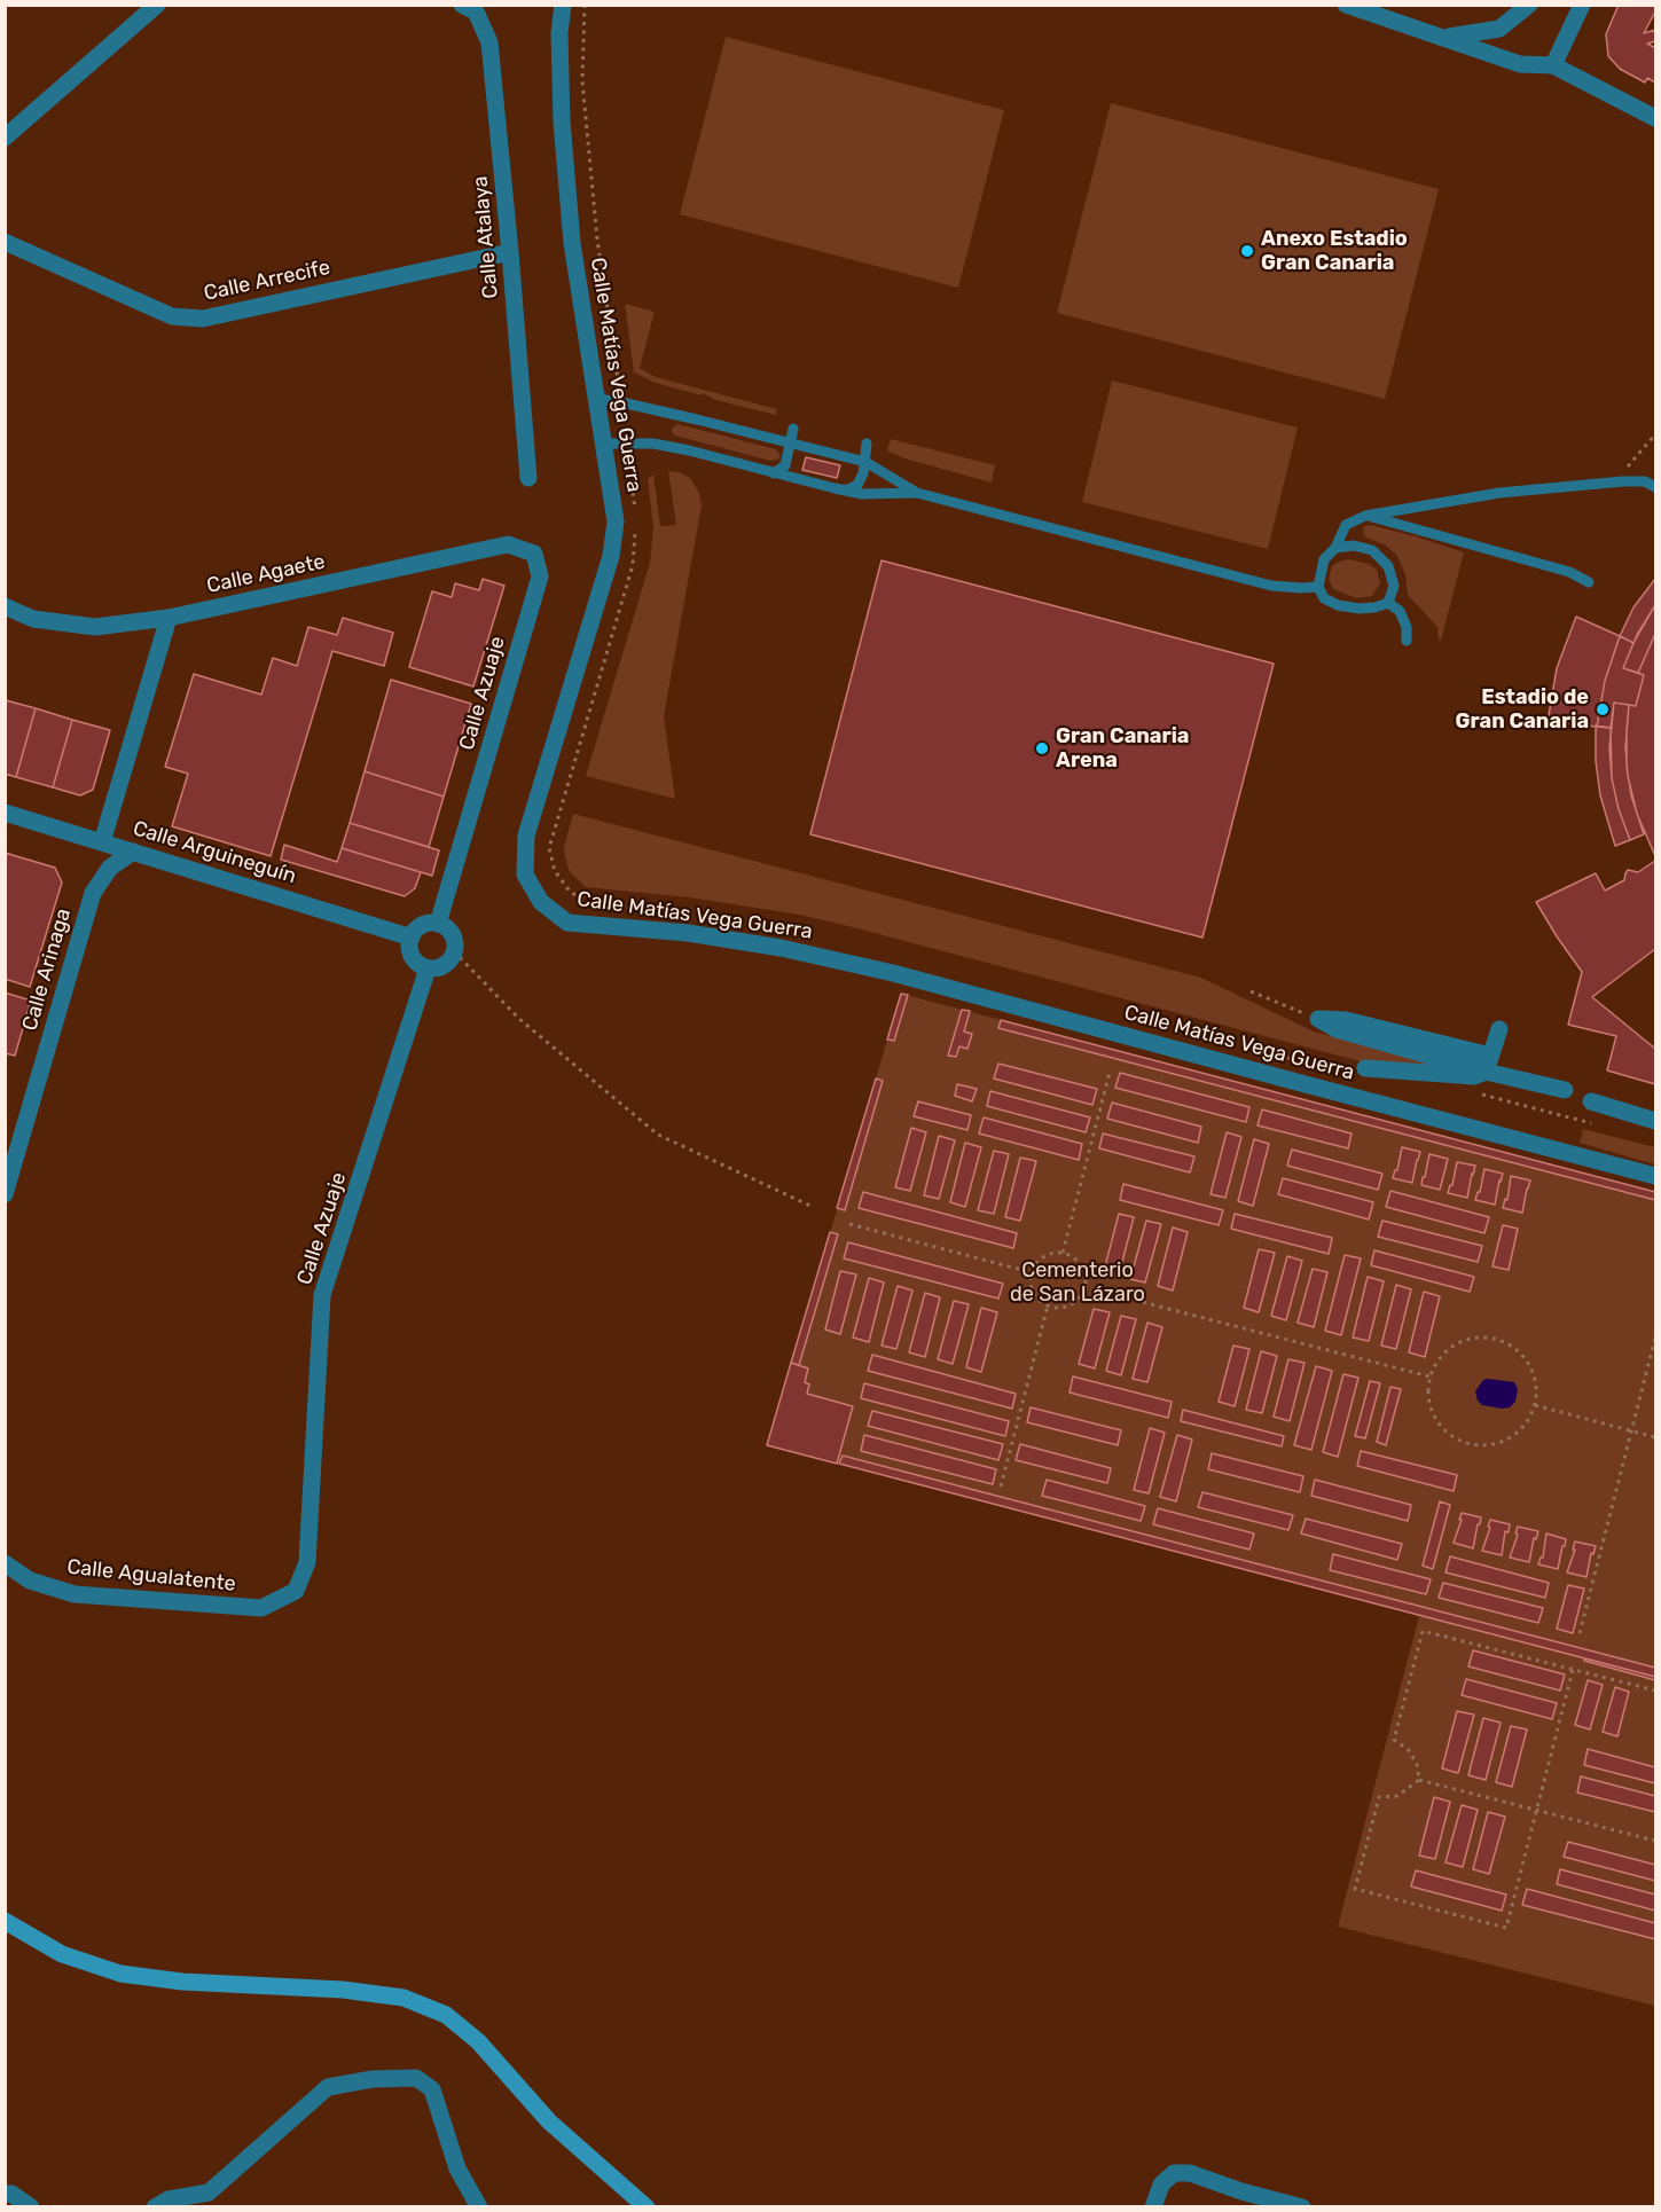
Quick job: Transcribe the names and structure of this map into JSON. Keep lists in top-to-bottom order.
{
  "streets": {
    "street": [
      "Calle Atalaya",
      "Calle Arrecife",
      "Calle Matías Vega Guerra",
      "Calle Agaete",
      "Calle Azuaje",
      "Calle Arguineguín",
      "Calle Arinaga",
      "Calle Agualatente"
    ]
  },
  "crossings": [
    ["Calle Atalaya", "Calle Arrecife"],
    ["Calle Agaete", "Calle Azuaje"],
    ["Calle Azuaje", "Calle Arguineguín"],
    ["Calle Azuaje", "Calle Agualatente"],
    ["Calle Arguineguín", "Calle Arinaga"]
  ],
  "parks": ["Cementerio de San Lázaro"],
  "places": ["Anexo Estadio Gran Canaria", "Estadio de Gran Canaria", "Gran Canaria Arena"]
}
